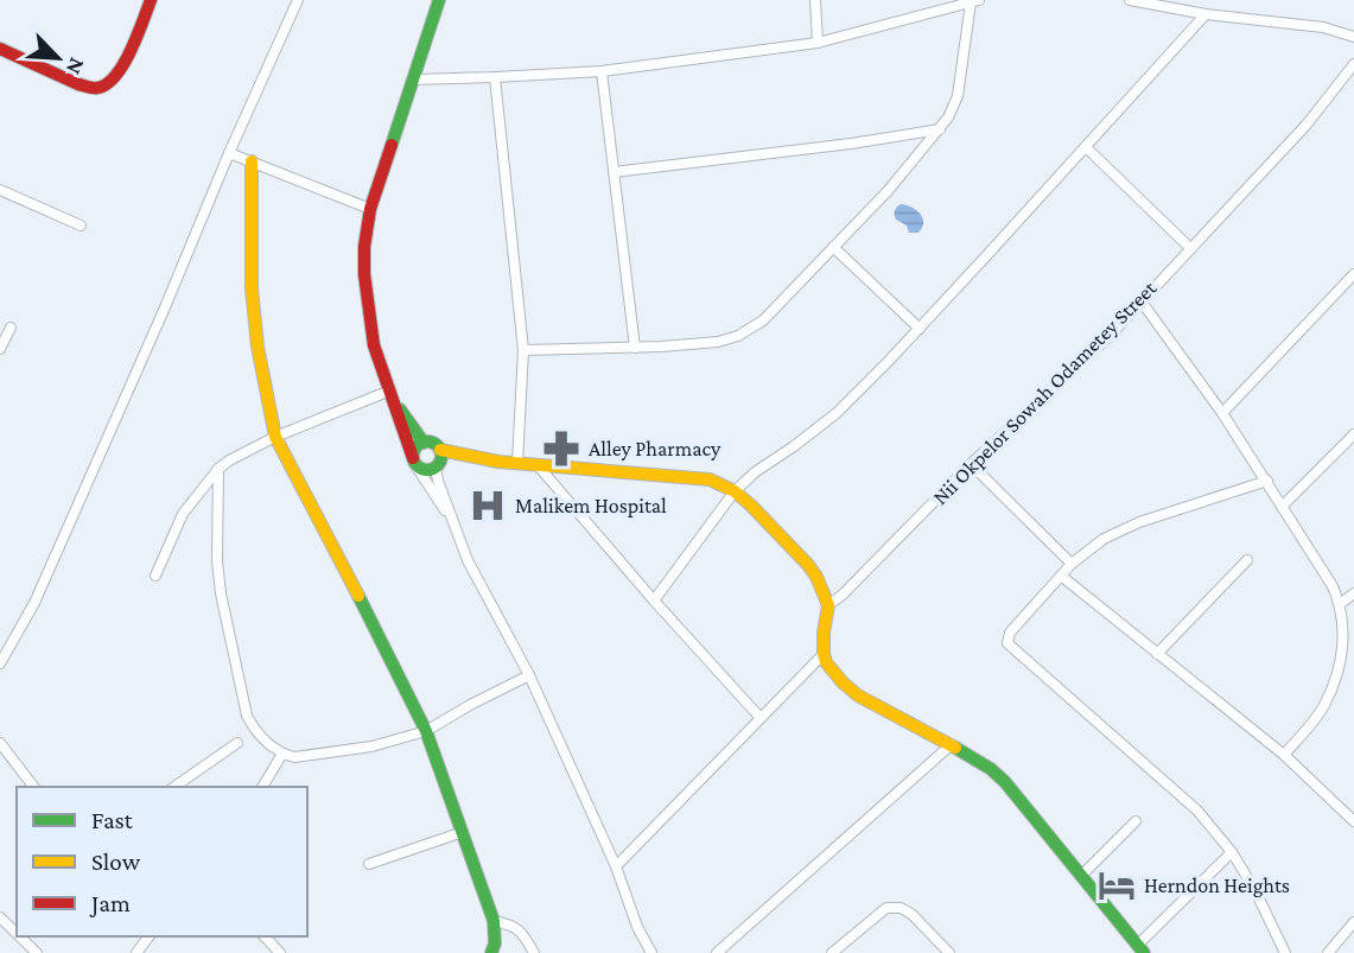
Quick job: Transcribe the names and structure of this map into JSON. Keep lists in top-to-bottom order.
{
  "streets": {
    "street": ["Nii Okpelor Sowah Odametey Street"]
  },
  "places": {
    "pharmacy": ["Alley Pharmacy"],
    "hospital": ["Malikem Hospital"],
    "hotel": ["Herndon Heights"]
  },
  "legend": ["Fast", "Slow", "Jam"],
  "north": "bottom right"
}
